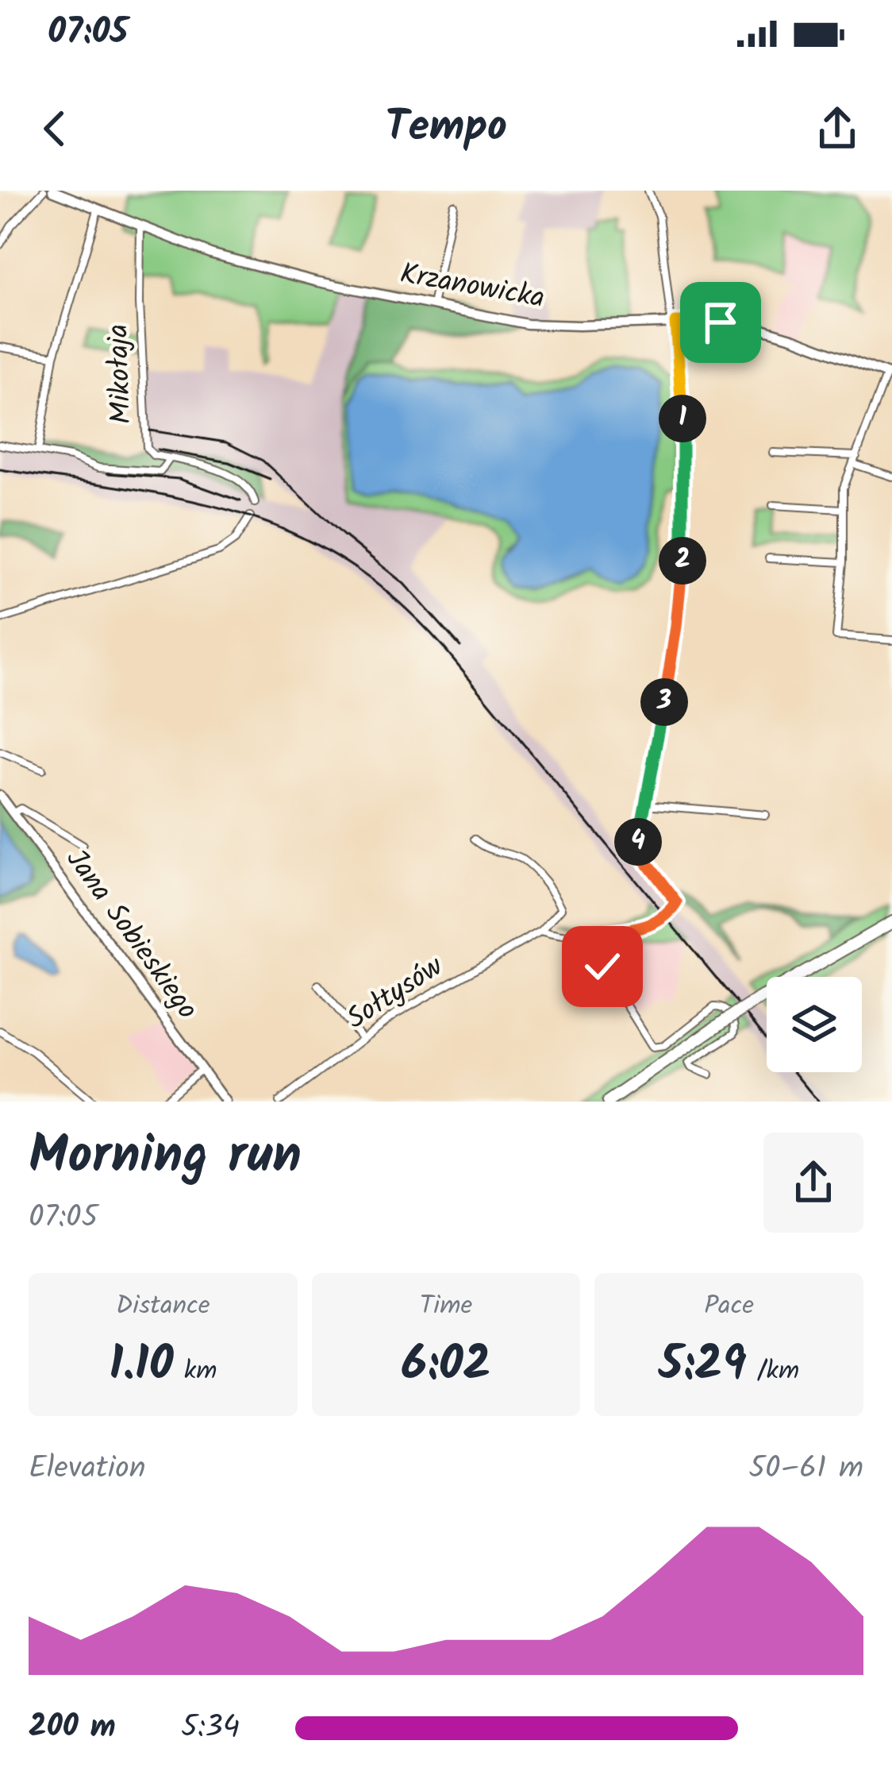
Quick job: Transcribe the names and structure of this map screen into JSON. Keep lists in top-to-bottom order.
{
  "streets": {
    "street": [
      "Krzanowicka",
      "Mikołaja",
      "Jana Sobieskiego",
      "Sołtysów"
    ]
  },
  "crossings": [
    ["Krzanowicka", "Mikołaja"]
  ],
  "page": {
    "status": "07:05",
    "header": "Tempo",
    "pins": [
      "1",
      "2",
      "3",
      "4"
    ],
    "heading": ["Morning run", "07:05"],
    "stats": [
      ["Distance", "1.10 km"],
      ["Time", "6:02"],
      ["Pace", "5:29 /km"]
    ],
    "chart": ["Elevation", "50–61 m"],
    "list": [
      {
        "name": "200 m",
        "note": "5:34"
      }
    ]
  }
}
